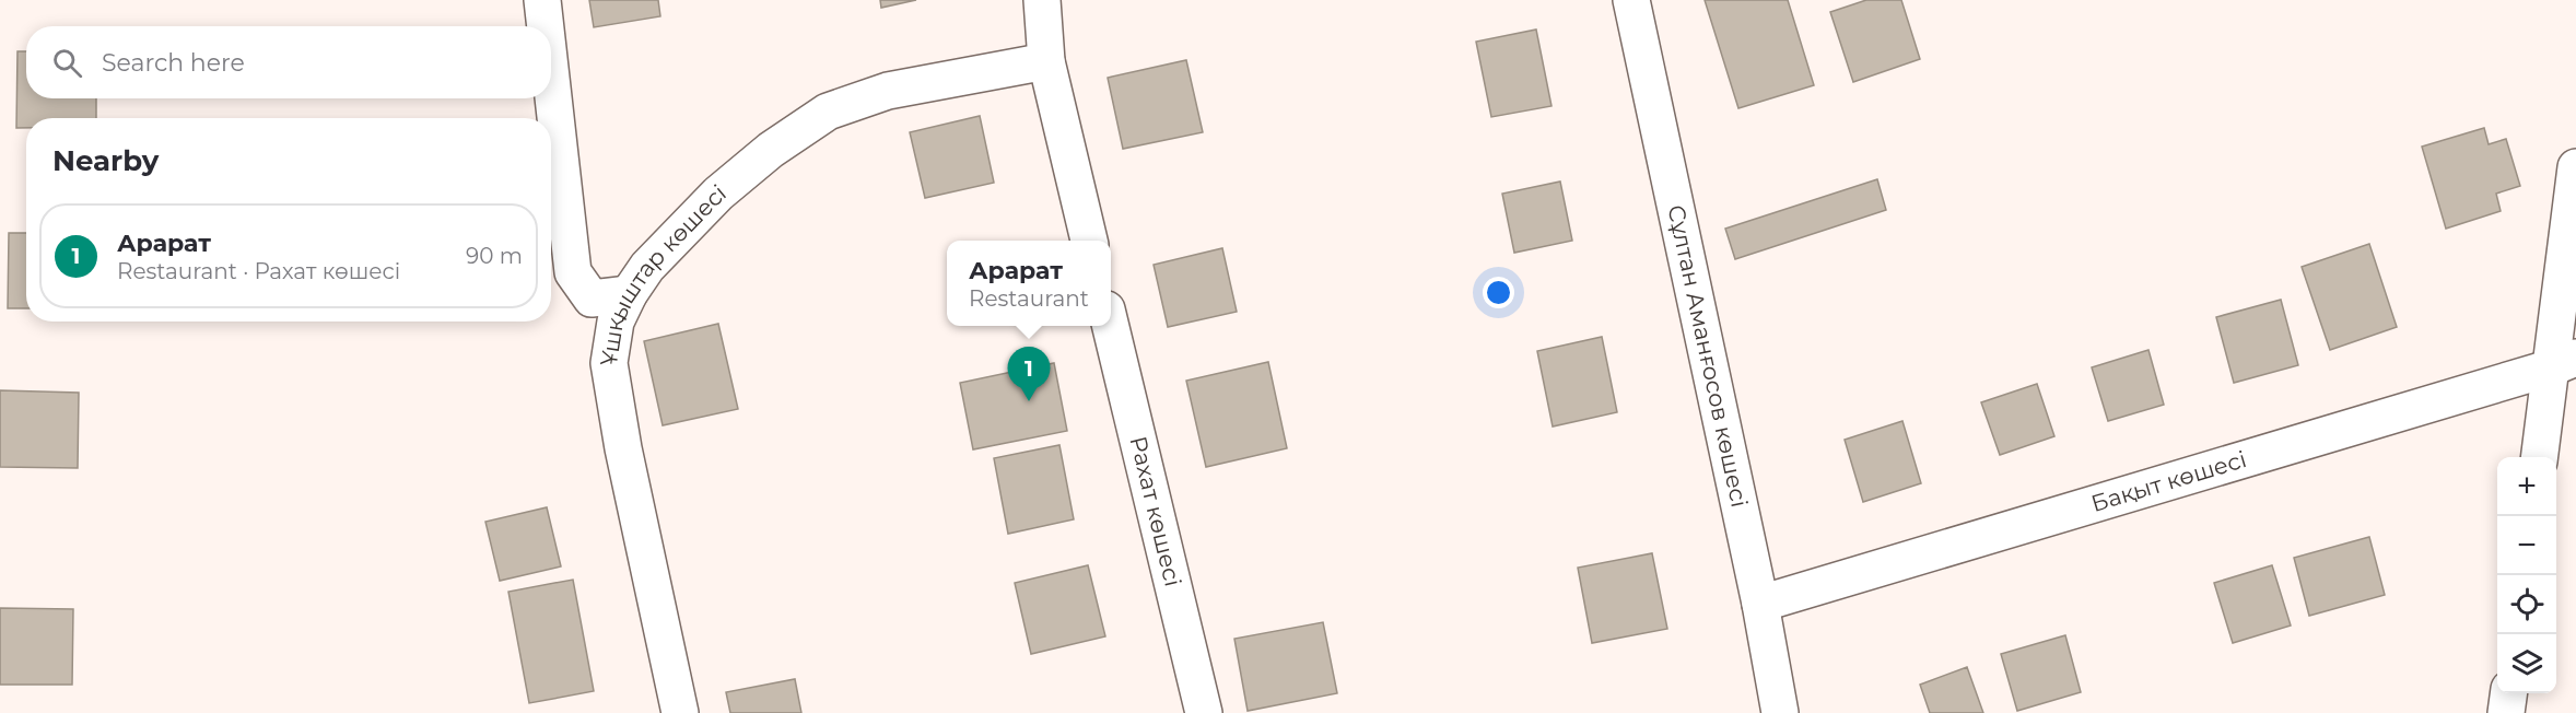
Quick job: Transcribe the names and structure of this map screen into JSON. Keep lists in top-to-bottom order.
{
  "streets": {
    "street": [
      "Ұшқыштар көшесі",
      "Сұлтан Аманғосов көшесі",
      "Бақыт көшесі",
      "Рахат көшесі"
    ]
  },
  "crossings": [
    ["Сұлтан Аманғосов көшесі", "Бақыт көшесі"]
  ],
  "page": {
    "search": "Search here",
    "heading": "Nearby",
    "list": [
      {
        "mark": "1",
        "name": "Арарат",
        "note": "Restaurant · Рахат көшесі",
        "value": "90 m"
      }
    ],
    "popup": ["Арарат", "Restaurant"],
    "pins": "1",
    "map_buttons": ["+", "−"]
  }
}
